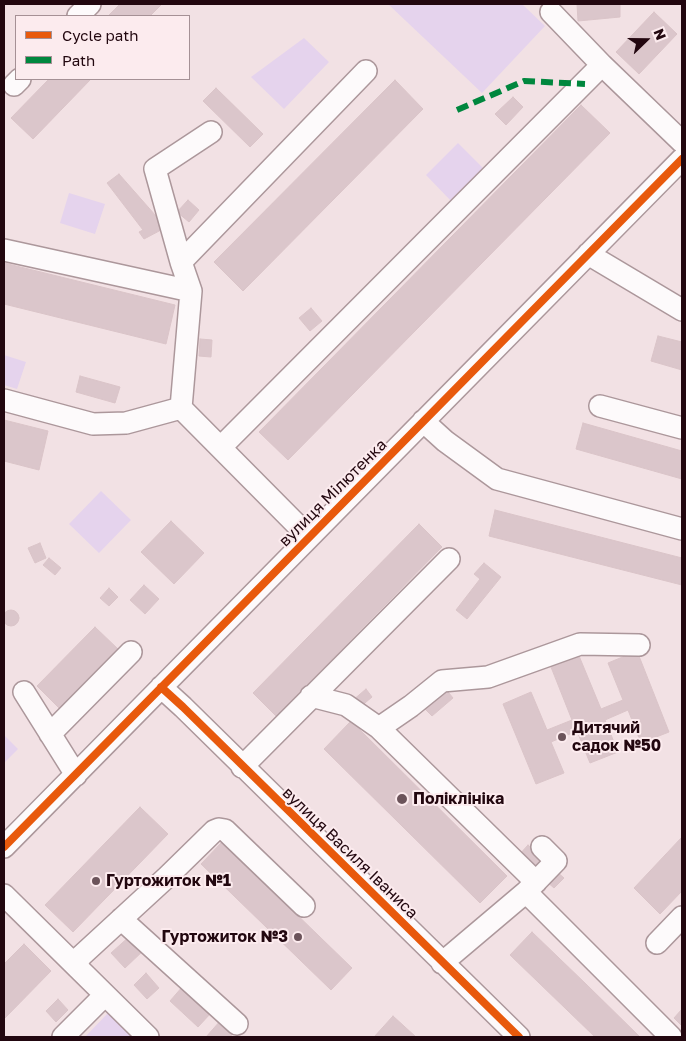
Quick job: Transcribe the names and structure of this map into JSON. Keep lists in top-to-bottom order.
{
  "streets": {
    "street": ["вулиця Мілютенка", "вулиця Василя Іваниса"]
  },
  "crossings": [
    ["вулиця Мілютенка", "вулиця Василя Іваниса"]
  ],
  "places": [
    "Дитячий садок №50",
    "Поліклініка",
    "Гуртожиток №1",
    "Гуртожиток №3"
  ],
  "legend": ["Cycle path", "Path"],
  "north": "right"
}
